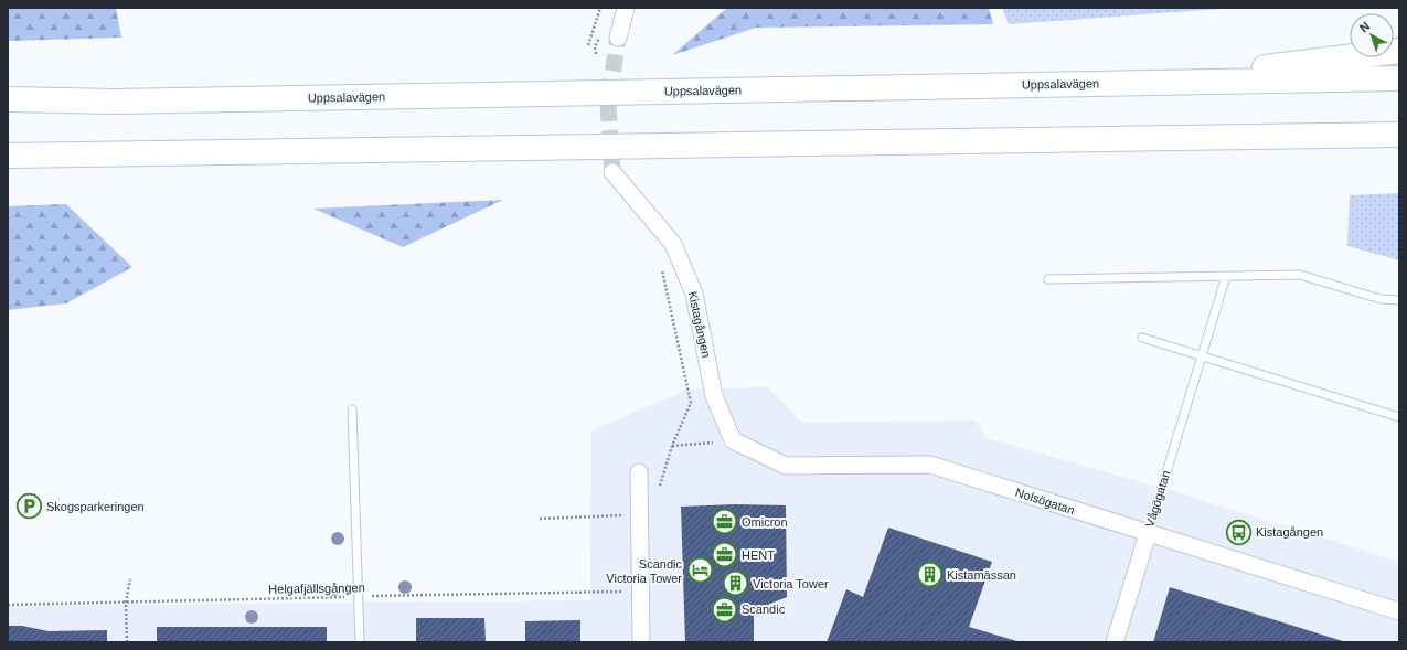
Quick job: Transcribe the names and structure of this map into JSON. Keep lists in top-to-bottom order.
{
  "streets": {
    "highway": ["Uppsalavägen"],
    "street": ["Kistagången", "Vågögatan", "Nolsögatan"],
    "path": ["Helgafjällsgången"]
  },
  "crossings": [
    ["Kistagången", "Nolsögatan"],
    ["Vågögatan", "Nolsögatan"]
  ],
  "places": {
    "parking": ["Skogsparkeringen"],
    "office": ["Omicron", "HENT", "Scandic"],
    "bus stop": ["Kistagången"],
    "hotel": ["Scandic Victoria Tower"],
    "building": ["Kistamässan", "Victoria Tower"]
  },
  "north": "top left"
}
